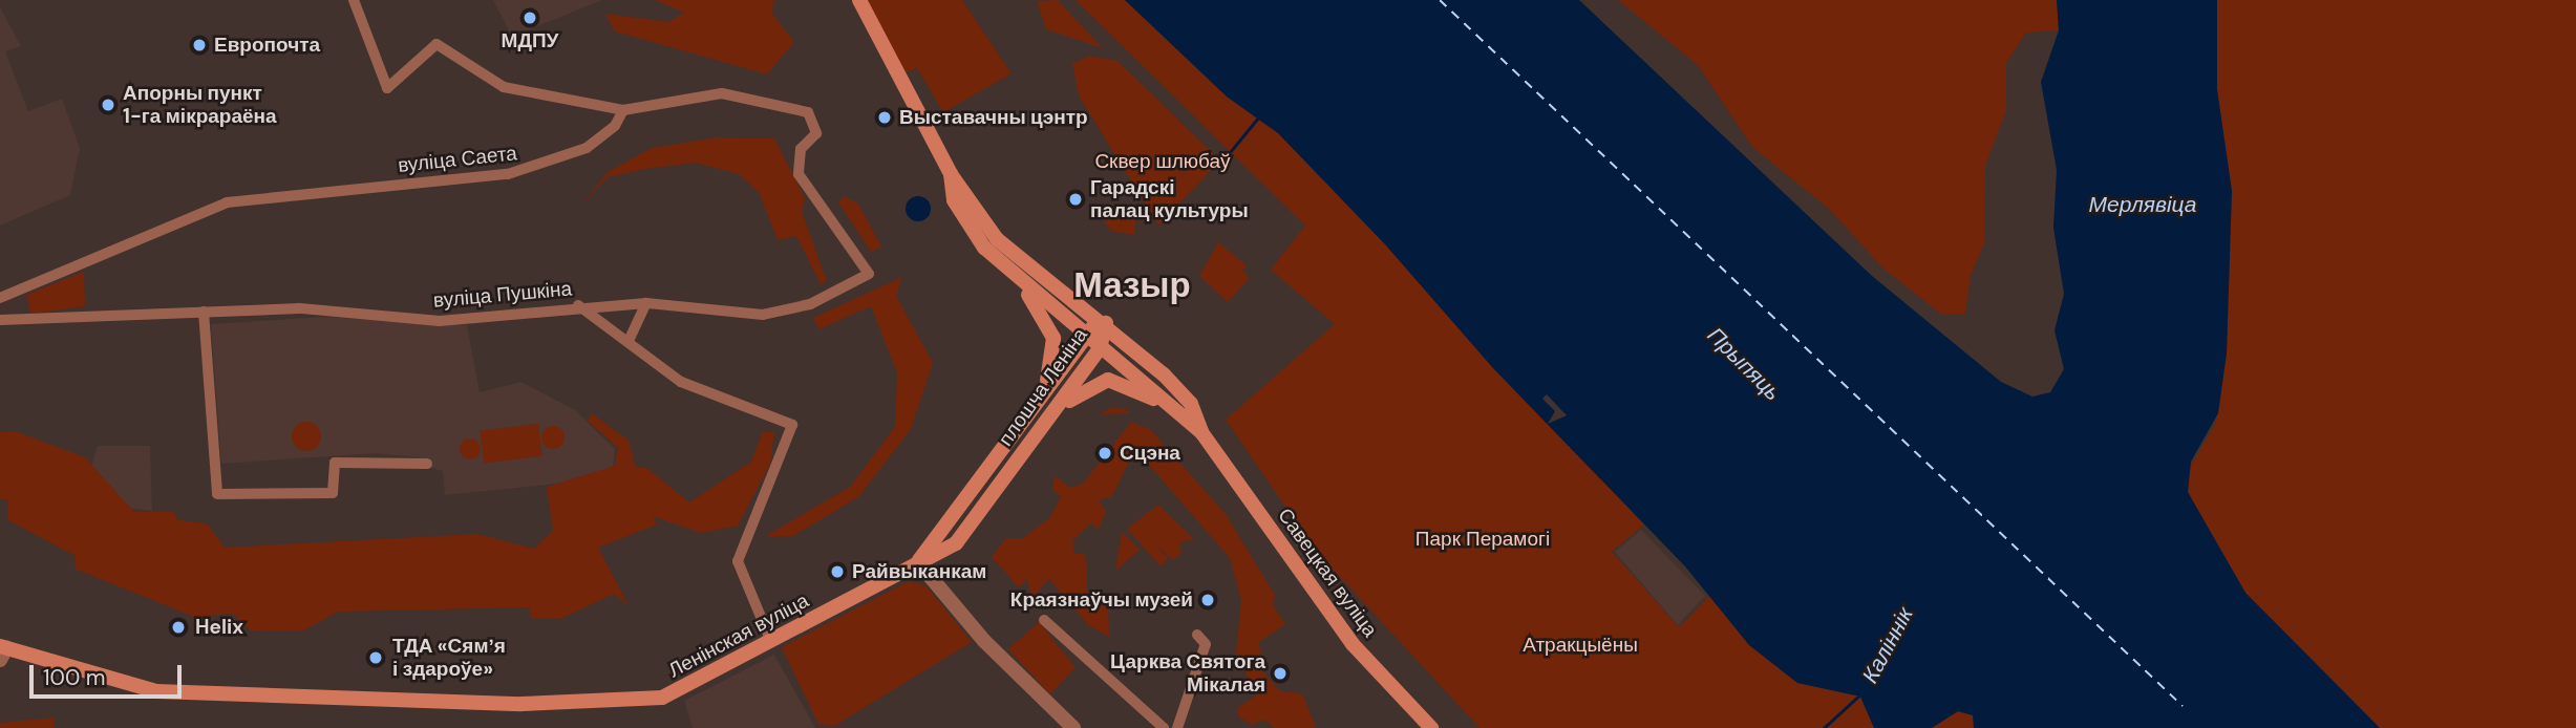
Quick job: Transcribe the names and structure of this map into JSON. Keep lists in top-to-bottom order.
{
  "streets": {
    "main road": ["плошча Леніна", "Савецкая вуліца", "Ленінская вуліца"],
    "street": ["вуліца Саета", "вуліца Пушкіна"]
  },
  "crossings": [
    ["вуліца Саета", "вуліца Пушкіна"],
    ["плошча Леніна", "Савецкая вуліца"],
    ["плошча Леніна", "Ленінская вуліца"]
  ],
  "districts": ["Мазыр"],
  "water": ["Мерлявіца", "Прыпяць", "Каліннік"],
  "parks": ["Сквер шлюбаў", "Парк Перамогі", "Атракцыёны"],
  "places": [
    "МДПУ",
    "Европочта",
    "Апорны пункт 1-га мікрараёна",
    "Выставачны цэнтр",
    "Гарадскі палац культуры",
    "Сцэна",
    "Райвыканкам",
    "Краязнаўчы музей",
    "Helix",
    "ТДА «Сямʼя і здароўе»",
    "Царква Святога Мікалая"
  ],
  "scale_bar": "100 m"
}
